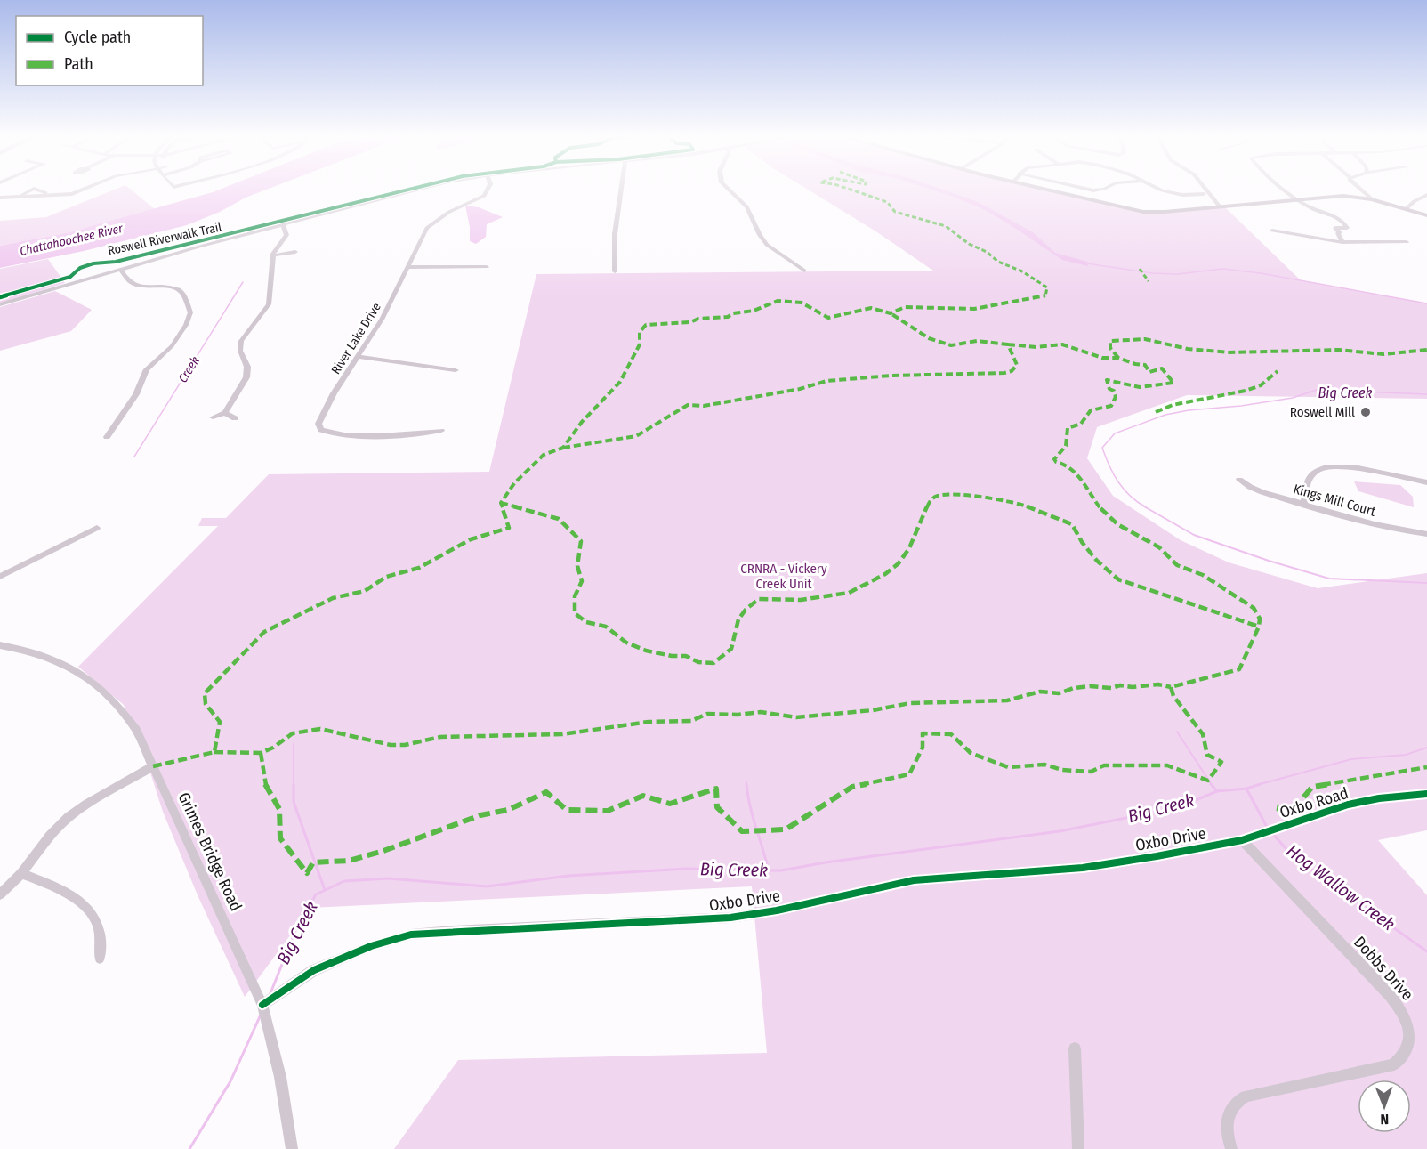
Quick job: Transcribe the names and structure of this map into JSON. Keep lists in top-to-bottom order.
{
  "streets": {
    "street": [
      "River Lake Drive",
      "Kings Mill Court",
      "Oxbo Road",
      "Oxbo Drive",
      "Grimes Bridge Road",
      "Dobbs Drive"
    ],
    "cycle path": ["Roswell Riverwalk Trail"]
  },
  "crossings": [
    ["Oxbo Road", "Oxbo Drive"],
    ["Oxbo Road", "Dobbs Drive"],
    ["Oxbo Drive", "Grimes Bridge Road"],
    ["Oxbo Drive", "Dobbs Drive"]
  ],
  "water": [
    "Chattahoochee River",
    "Creek",
    "Big Creek",
    "Hog Wallow Creek"
  ],
  "parks": ["CRNRA - Vickery Creek Unit"],
  "places": ["Roswell Mill"],
  "legend": ["Cycle path", "Path"],
  "north": "bottom"
}
